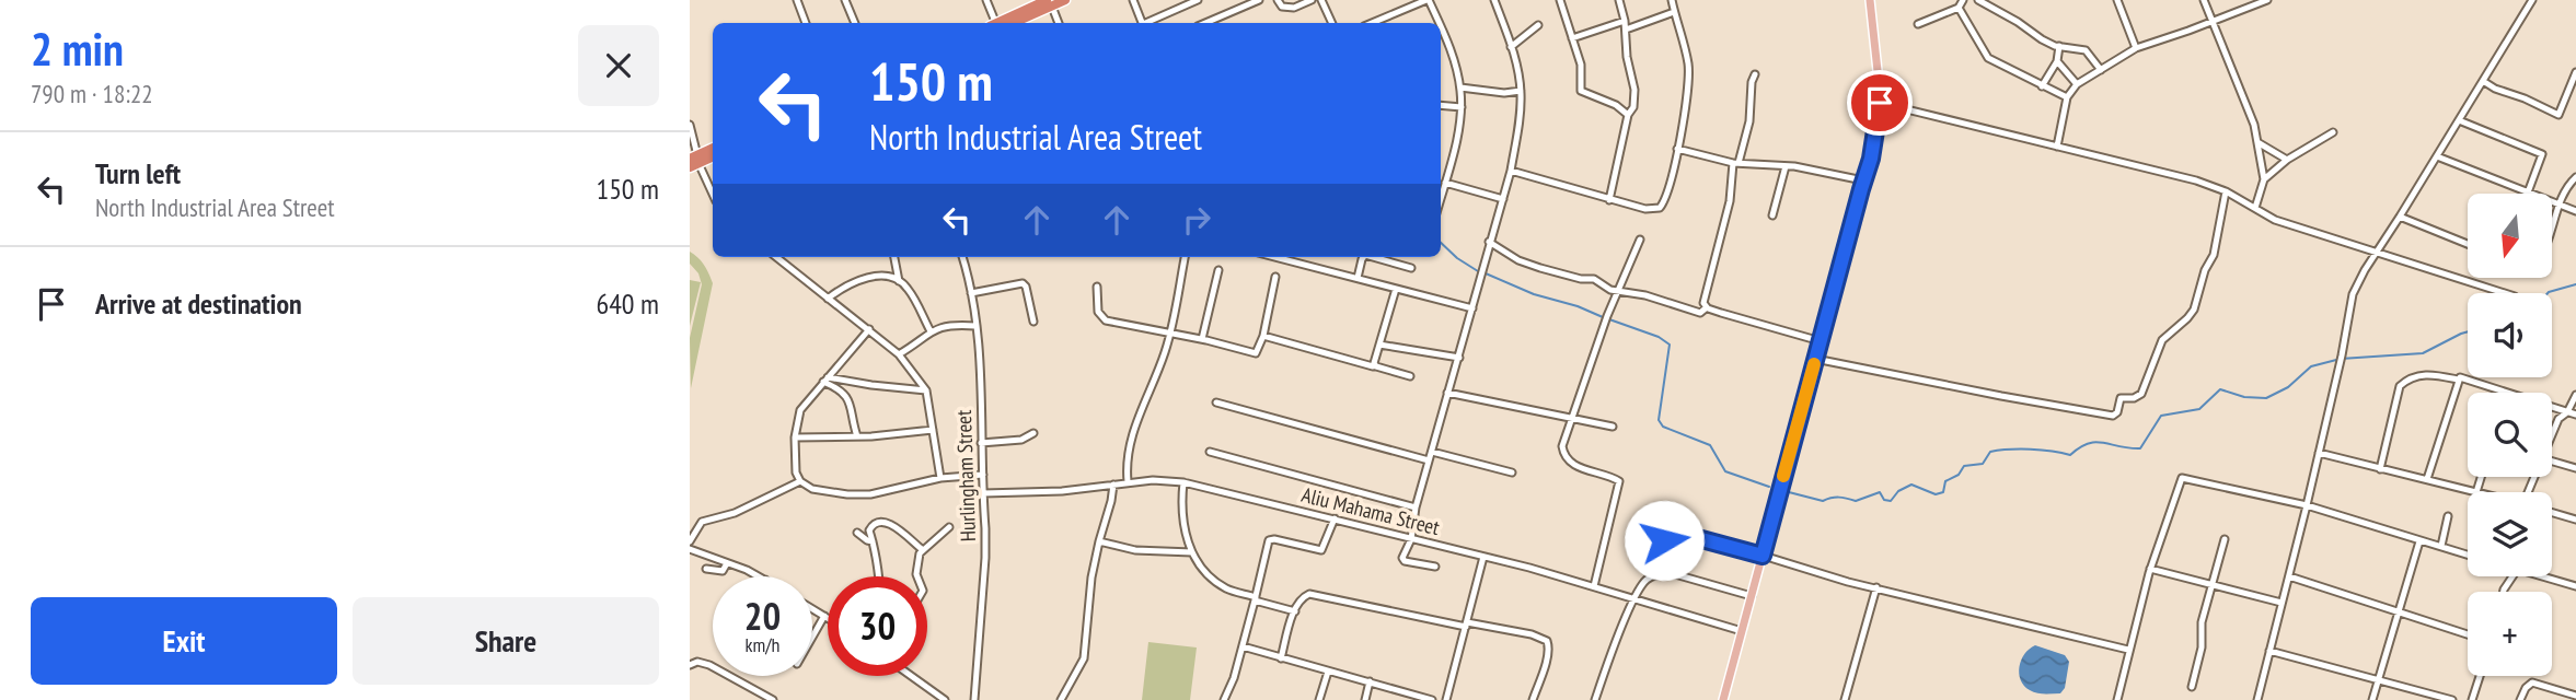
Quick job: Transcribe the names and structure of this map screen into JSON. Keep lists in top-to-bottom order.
{
  "streets": {
    "street": ["Hurlingham Street", "Aliu Mahama Street"]
  },
  "crossings": [
    ["Hurlingham Street", "Aliu Mahama Street"]
  ],
  "north": "bottom",
  "page": {
    "heading": ["2 min", "790 m · 18:22"],
    "turn": ["150 m", "North Industrial Area Street"],
    "list": [
      {
        "name": "Turn left",
        "note": "North Industrial Area Street",
        "value": "150 m"
      },
      {
        "name": "Arrive at destination",
        "value": "640 m"
      }
    ],
    "map_buttons": "+",
    "speed": "20 km/h",
    "limit": "30",
    "buttons": ["Exit", "Share"]
  }
}
